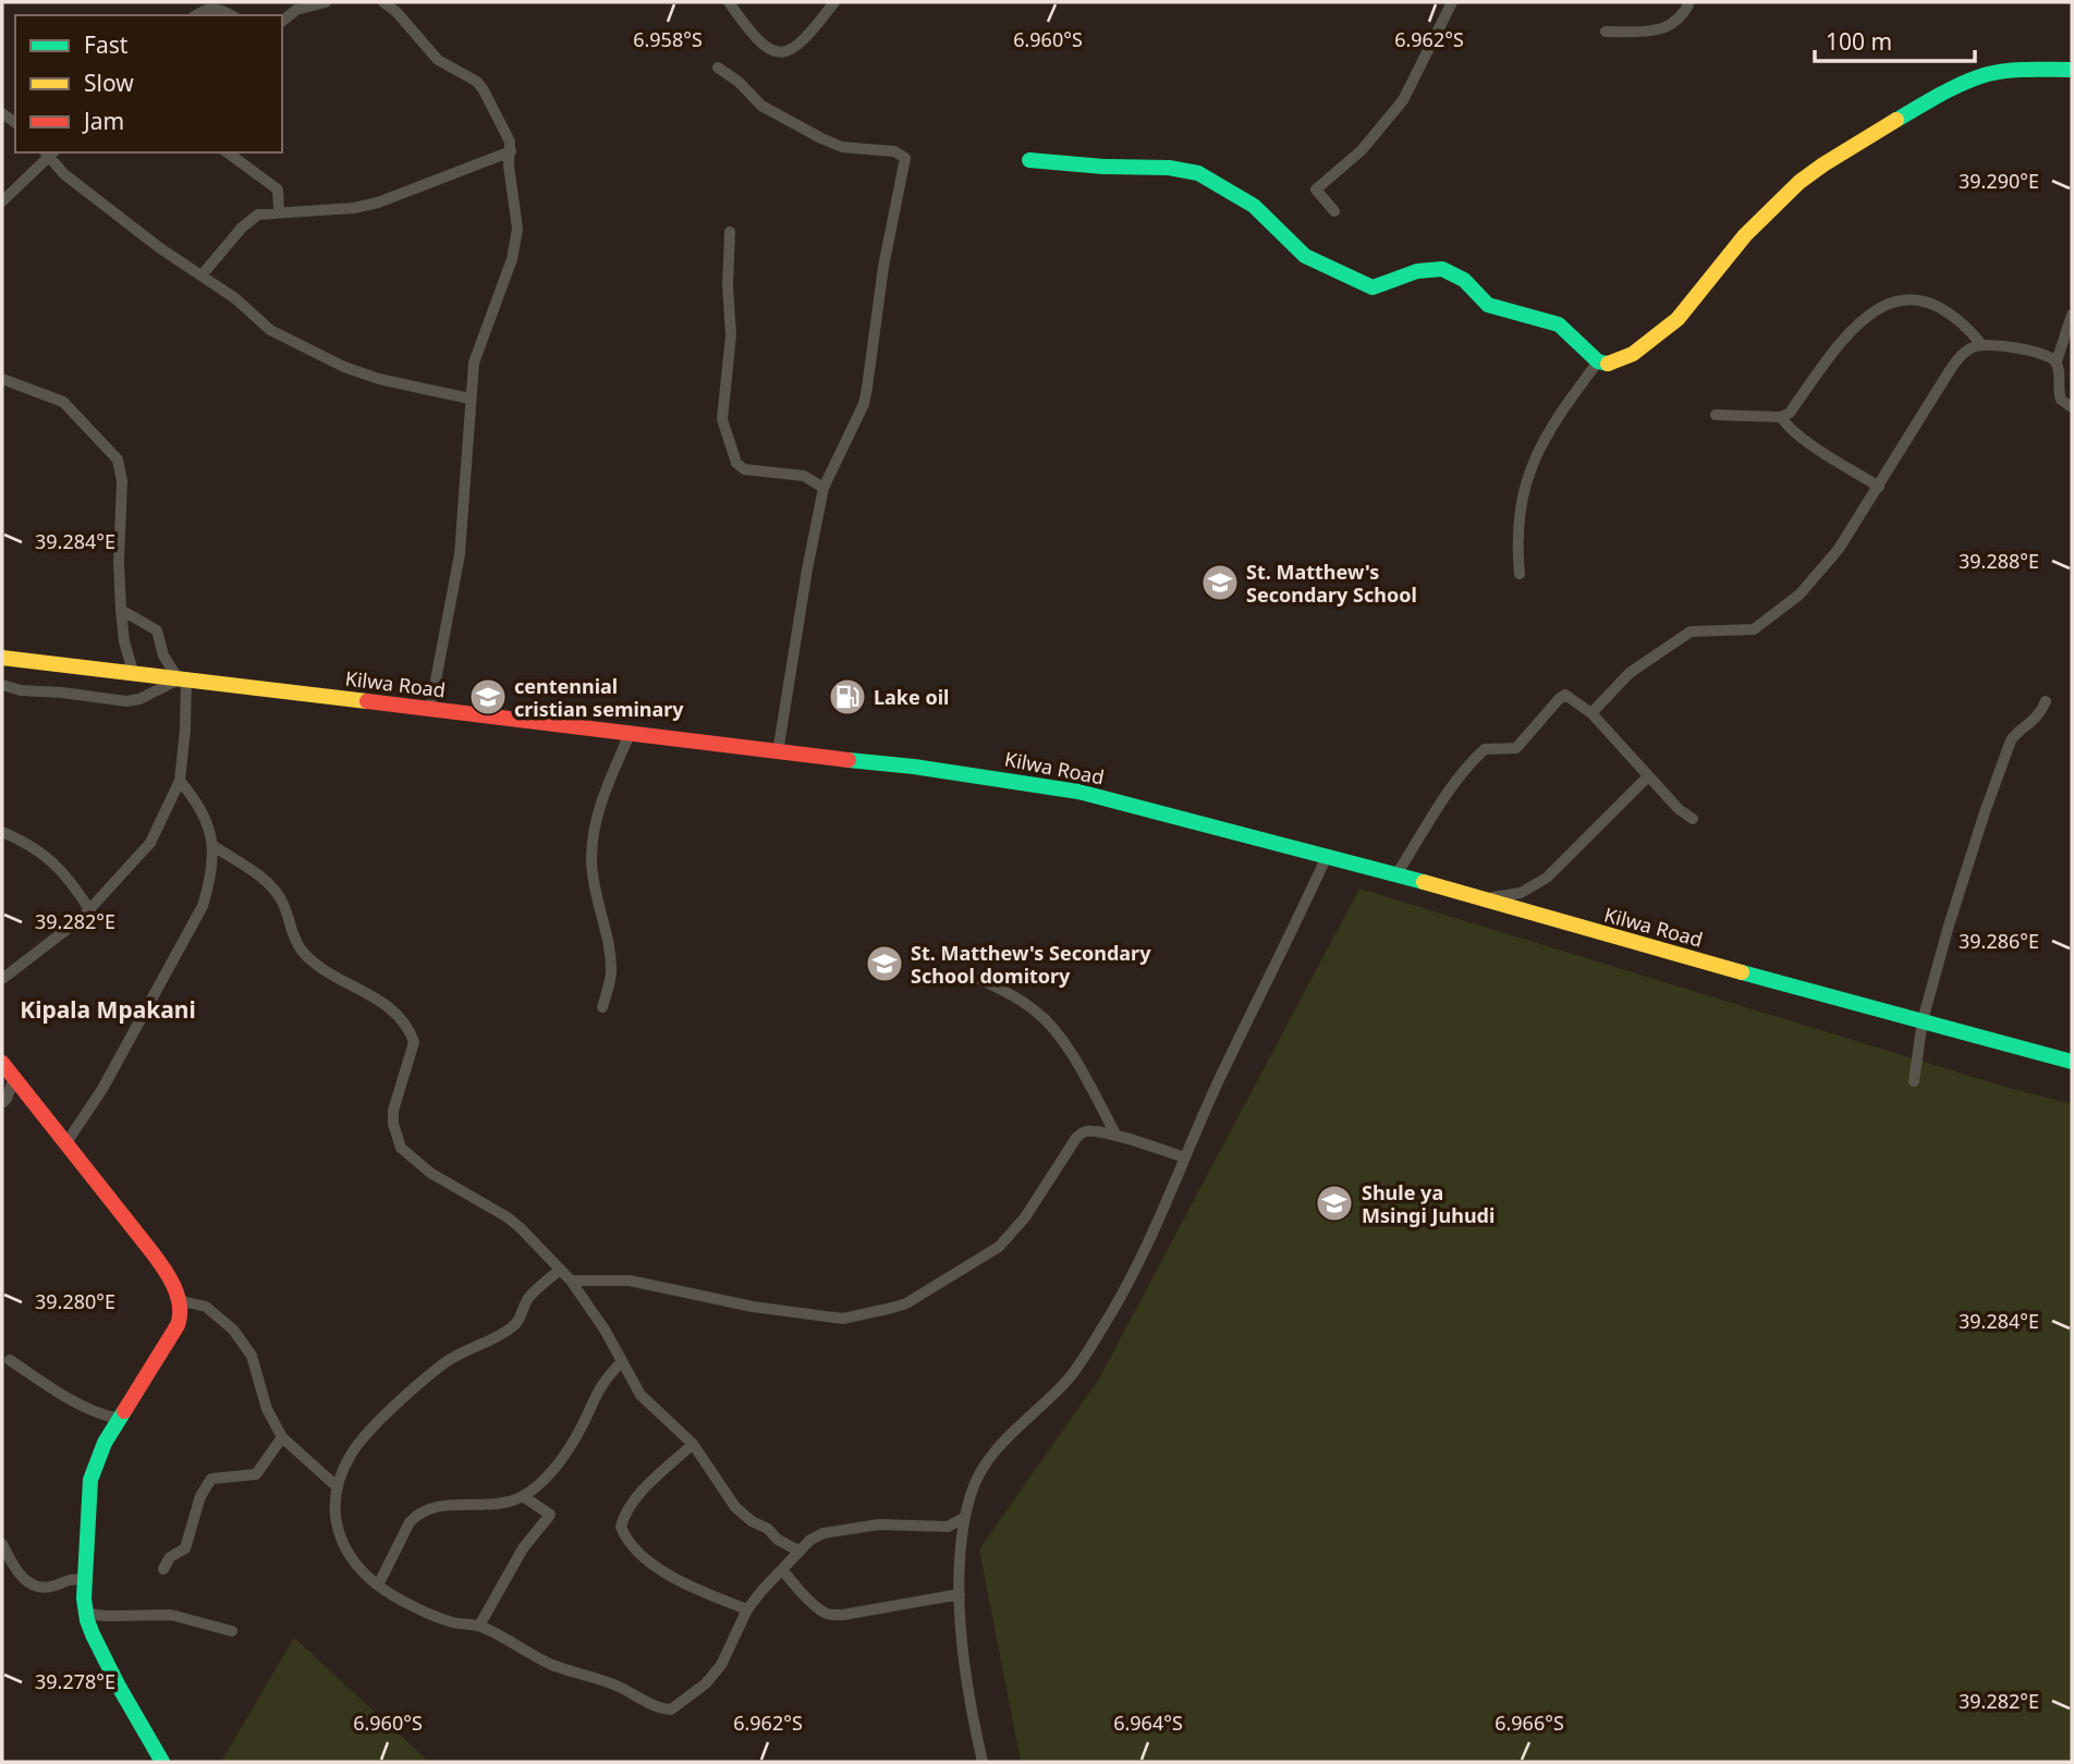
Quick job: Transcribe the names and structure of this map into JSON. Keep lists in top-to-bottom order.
{
  "streets": {
    "main road": ["Kilwa Road"]
  },
  "districts": ["Kipala Mpakani"],
  "places": {
    "school or university": [
      "St. Matthew's Secondary School",
      "centennial cristian seminary",
      "St. Matthew's Secondary School domitory",
      "Shule ya Msingi Juhudi"
    ],
    "fuel station": ["Lake oil"]
  },
  "legend": ["Fast", "Slow", "Jam"],
  "scale_bar": "100 m",
  "coordinates": [
    "6.958°S",
    "6.960°S",
    "6.962°S",
    "39.290°E",
    "39.284°E",
    "39.288°E",
    "39.282°E",
    "39.286°E",
    "39.280°E",
    "39.278°E",
    "6.964°S",
    "6.966°S"
  ]
}
